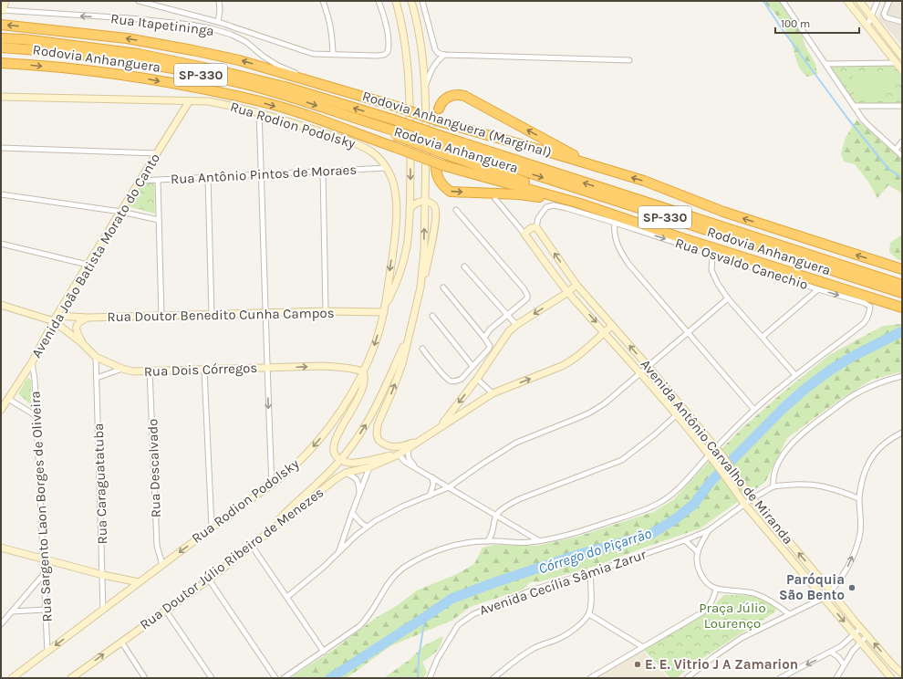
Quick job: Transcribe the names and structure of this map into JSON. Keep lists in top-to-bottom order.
{
  "streets": {
    "highway": ["Rodovia Anhanguera", "SP-330", "Rodovia Anhanguera (Marginal)"],
    "street": [
      "Rua Itapetininga",
      "Rua Rodion Podolsky",
      "Rua Antônio Pintos de Moraes",
      "Avenida João Batista Morato do Canto",
      "Rua Osvaldo Canechio",
      "Rua Doutor Benedito Cunha Campos",
      "Rua Dois Córregos",
      "Avenida Antônio Carvalho de Miranda",
      "Rua Descalvado",
      "Rua Caraguatatuba",
      "Rua Sargento Laon Borges de Oliveira",
      "Rua Doutor Júlio Ribeiro de Menezes",
      "Avenida Cecília Sâmia Zarur"
    ]
  },
  "crossings": [
    ["Rua Itapetininga", "Rodovia Anhanguera (Marginal)"],
    ["Rua Rodion Podolsky", "Rua Antônio Pintos de Moraes"],
    ["Rua Rodion Podolsky", "Avenida João Batista Morato do Canto"],
    ["Rua Rodion Podolsky", "Rua Doutor Benedito Cunha Campos"],
    ["Rua Rodion Podolsky", "Rua Dois Córregos"],
    ["Rua Rodion Podolsky", "Rua Descalvado"],
    ["Rua Rodion Podolsky", "Rua Caraguatatuba"],
    ["Rua Rodion Podolsky", "Rua Sargento Laon Borges de Oliveira"],
    ["Rua Antônio Pintos de Moraes", "Avenida João Batista Morato do Canto"],
    ["Avenida João Batista Morato do Canto", "Rua Doutor Benedito Cunha Campos"],
    ["Avenida João Batista Morato do Canto", "Rua Dois Córregos"],
    ["Avenida João Batista Morato do Canto", "Rua Sargento Laon Borges de Oliveira"],
    ["Rua Osvaldo Canechio", "Avenida Antônio Carvalho de Miranda"],
    ["Rua Doutor Benedito Cunha Campos", "Rua Dois Córregos"],
    ["Rua Dois Córregos", "Rua Descalvado"],
    ["Rua Dois Córregos", "Rua Caraguatatuba"],
    ["Avenida Antônio Carvalho de Miranda", "Avenida Cecília Sâmia Zarur"]
  ],
  "water": ["Córrego do Piçarrão"],
  "parks": ["Praça Júlio Lourenço"],
  "places": ["Paróquia São Bento", "E. E. Vitrio J A Zamarion"],
  "scale_bar": "100 m"
}
